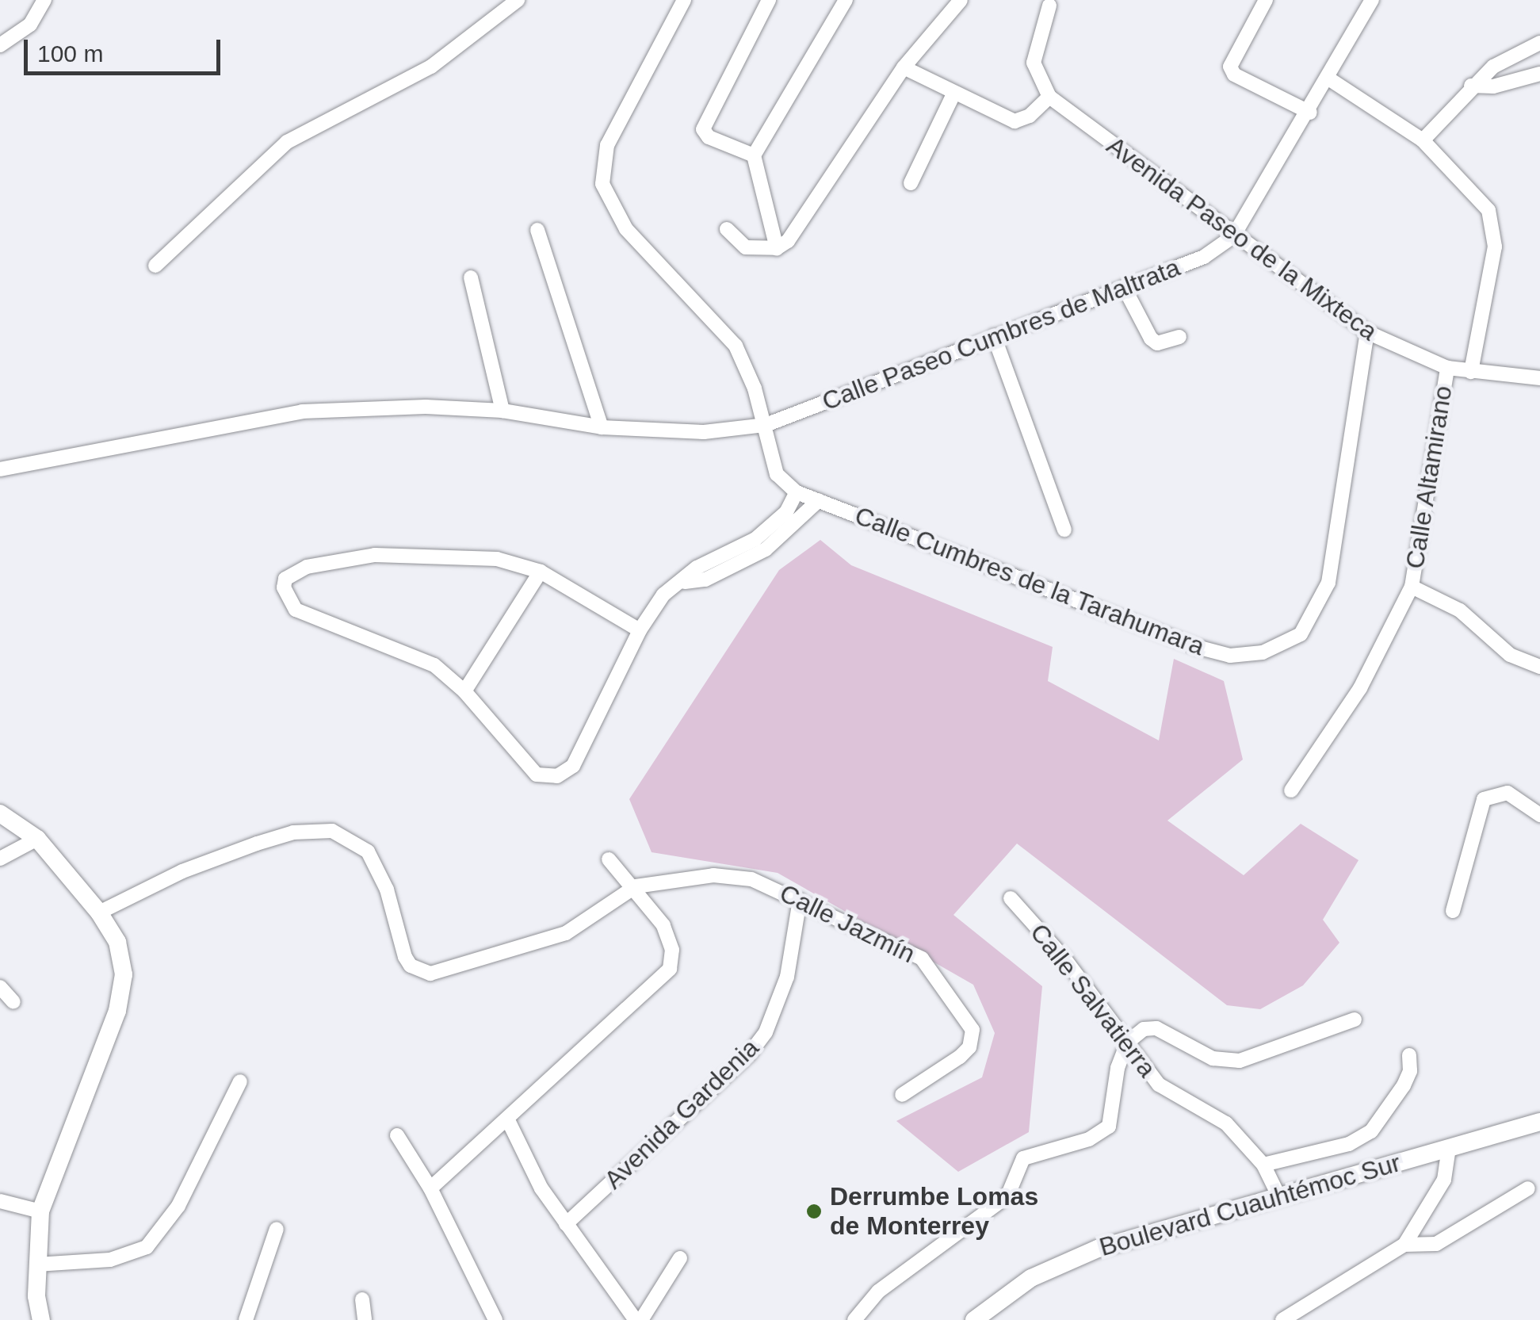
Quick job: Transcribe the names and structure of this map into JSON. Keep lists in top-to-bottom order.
{
  "streets": {
    "main road": ["Boulevard Cuauhtémoc Sur"],
    "street": [
      "Avenida Paseo de la Mixteca",
      "Calle Paseo Cumbres de Maltrata",
      "Calle Altamirano",
      "Calle Cumbres de la Tarahumara",
      "Calle Jazmín",
      "Calle Salvatierra",
      "Avenida Gardenia"
    ]
  },
  "crossings": [
    ["Avenida Paseo de la Mixteca", "Calle Paseo Cumbres de Maltrata"],
    ["Avenida Paseo de la Mixteca", "Calle Altamirano"],
    ["Avenida Paseo de la Mixteca", "Calle Cumbres de la Tarahumara"],
    ["Calle Jazmín", "Avenida Gardenia"],
    ["Calle Salvatierra", "Boulevard Cuauhtémoc Sur"]
  ],
  "places": ["Derrumbe Lomas de Monterrey"],
  "scale_bar": "100 m"
}
